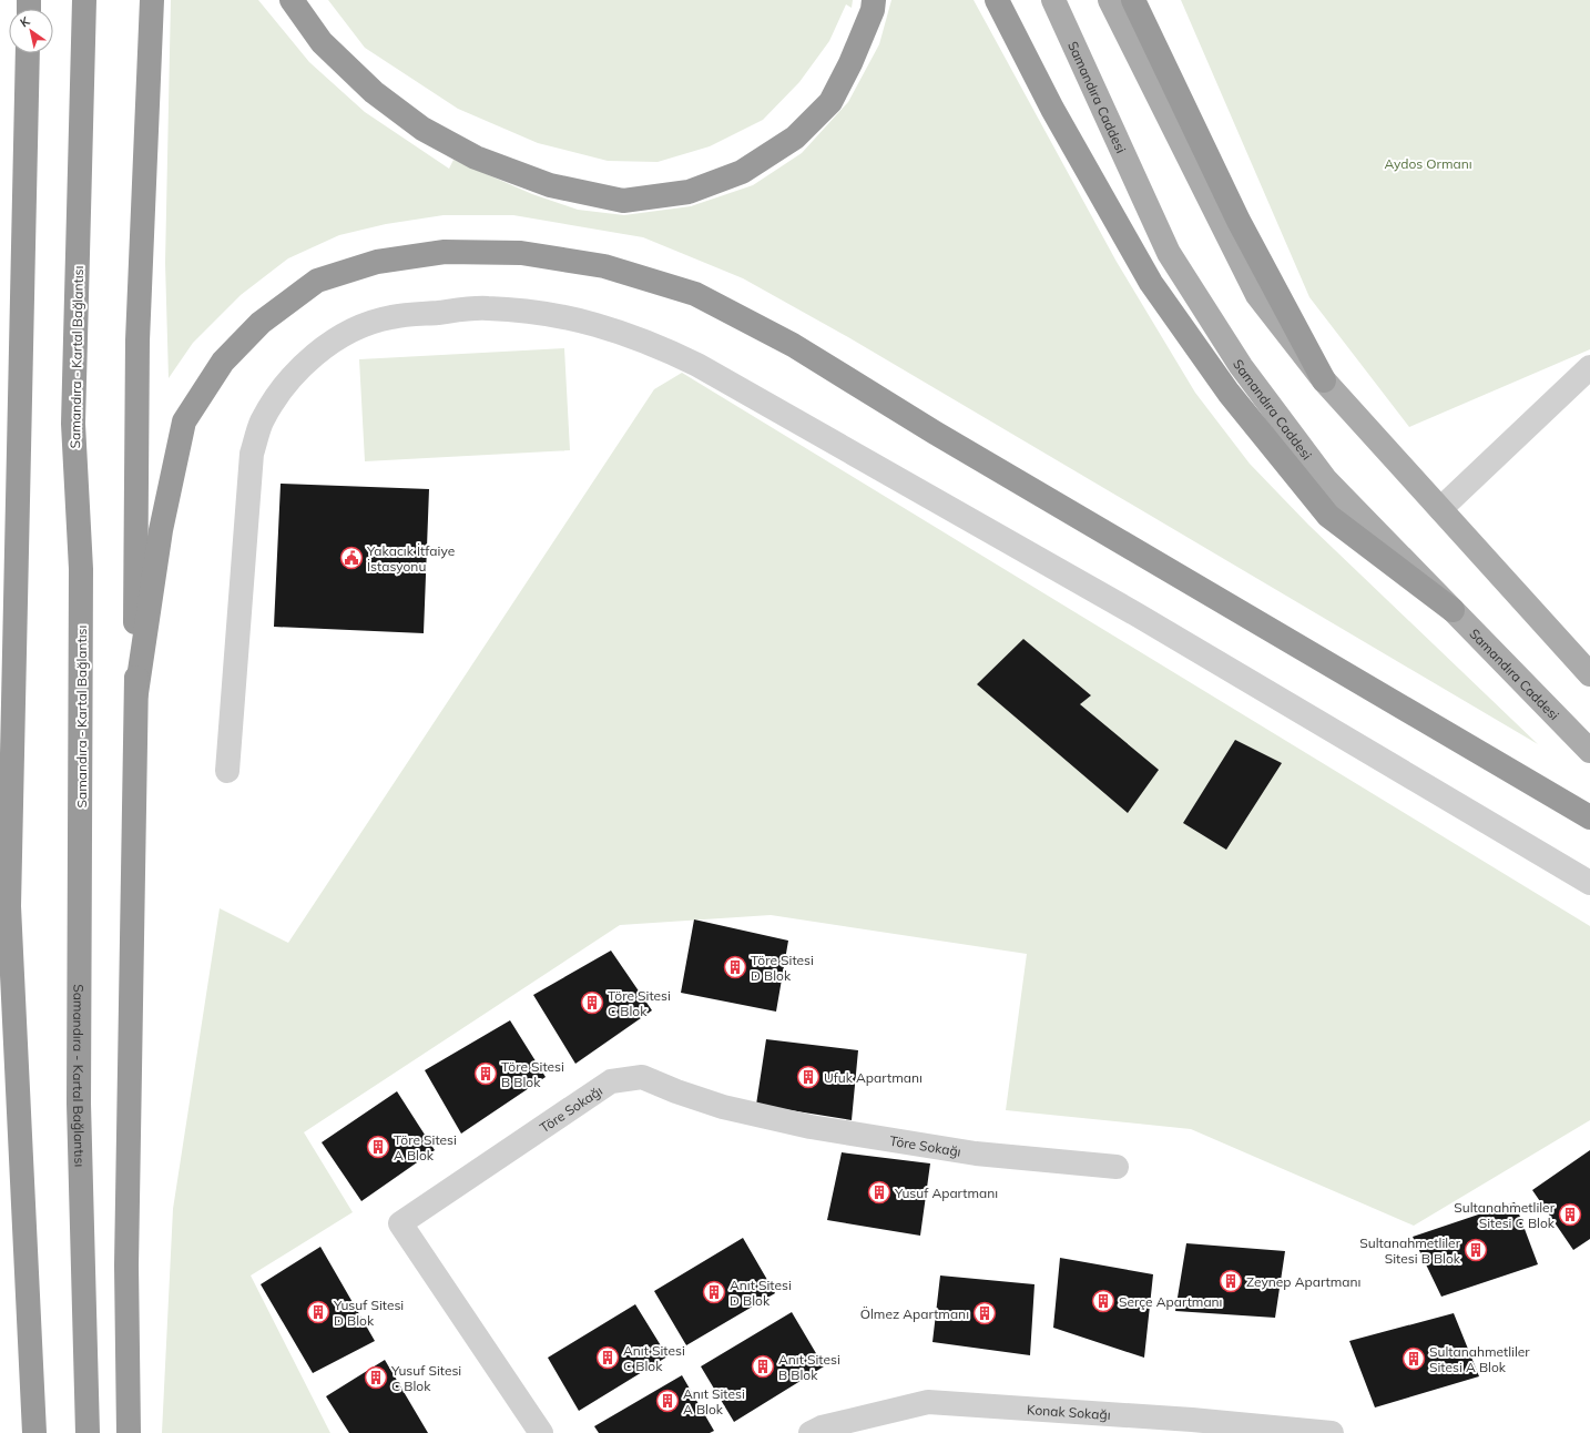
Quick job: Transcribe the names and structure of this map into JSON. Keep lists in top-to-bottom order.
{
  "streets": {
    "highway": ["Samandıra - Kartal Bağlantısı"],
    "main road": ["Samandıra Caddesi"],
    "street": ["Töre Sokağı", "Konak Sokağı"]
  },
  "parks": ["Aydos Ormanı"],
  "places": {
    "public building": ["Yakacık İtfaiye İstasyonu"],
    "building": [
      "Töre Sitesi D Blok",
      "Töre Sitesi C Blok",
      "Töre Sitesi B Blok",
      "Ufuk Apartmanı",
      "Töre Sitesi A Blok",
      "Yusuf Apartmanı",
      "Sultanahmetliler Sitesi C Blok",
      "Sultanahmetliler Sitesi B Blok",
      "Zeynep Apartmanı",
      "Anıt Sitesi D Blok",
      "Serçe Apartmanı",
      "Yusuf Sitesi D Blok",
      "Ölmez Apartmanı",
      "Anıt Sitesi C Blok",
      "Sultanahmetliler Sitesi A Blok",
      "Anıt Sitesi B Blok",
      "Yusuf Sitesi C Blok",
      "Anıt Sitesi A Blok"
    ]
  },
  "north": "top left"
}
